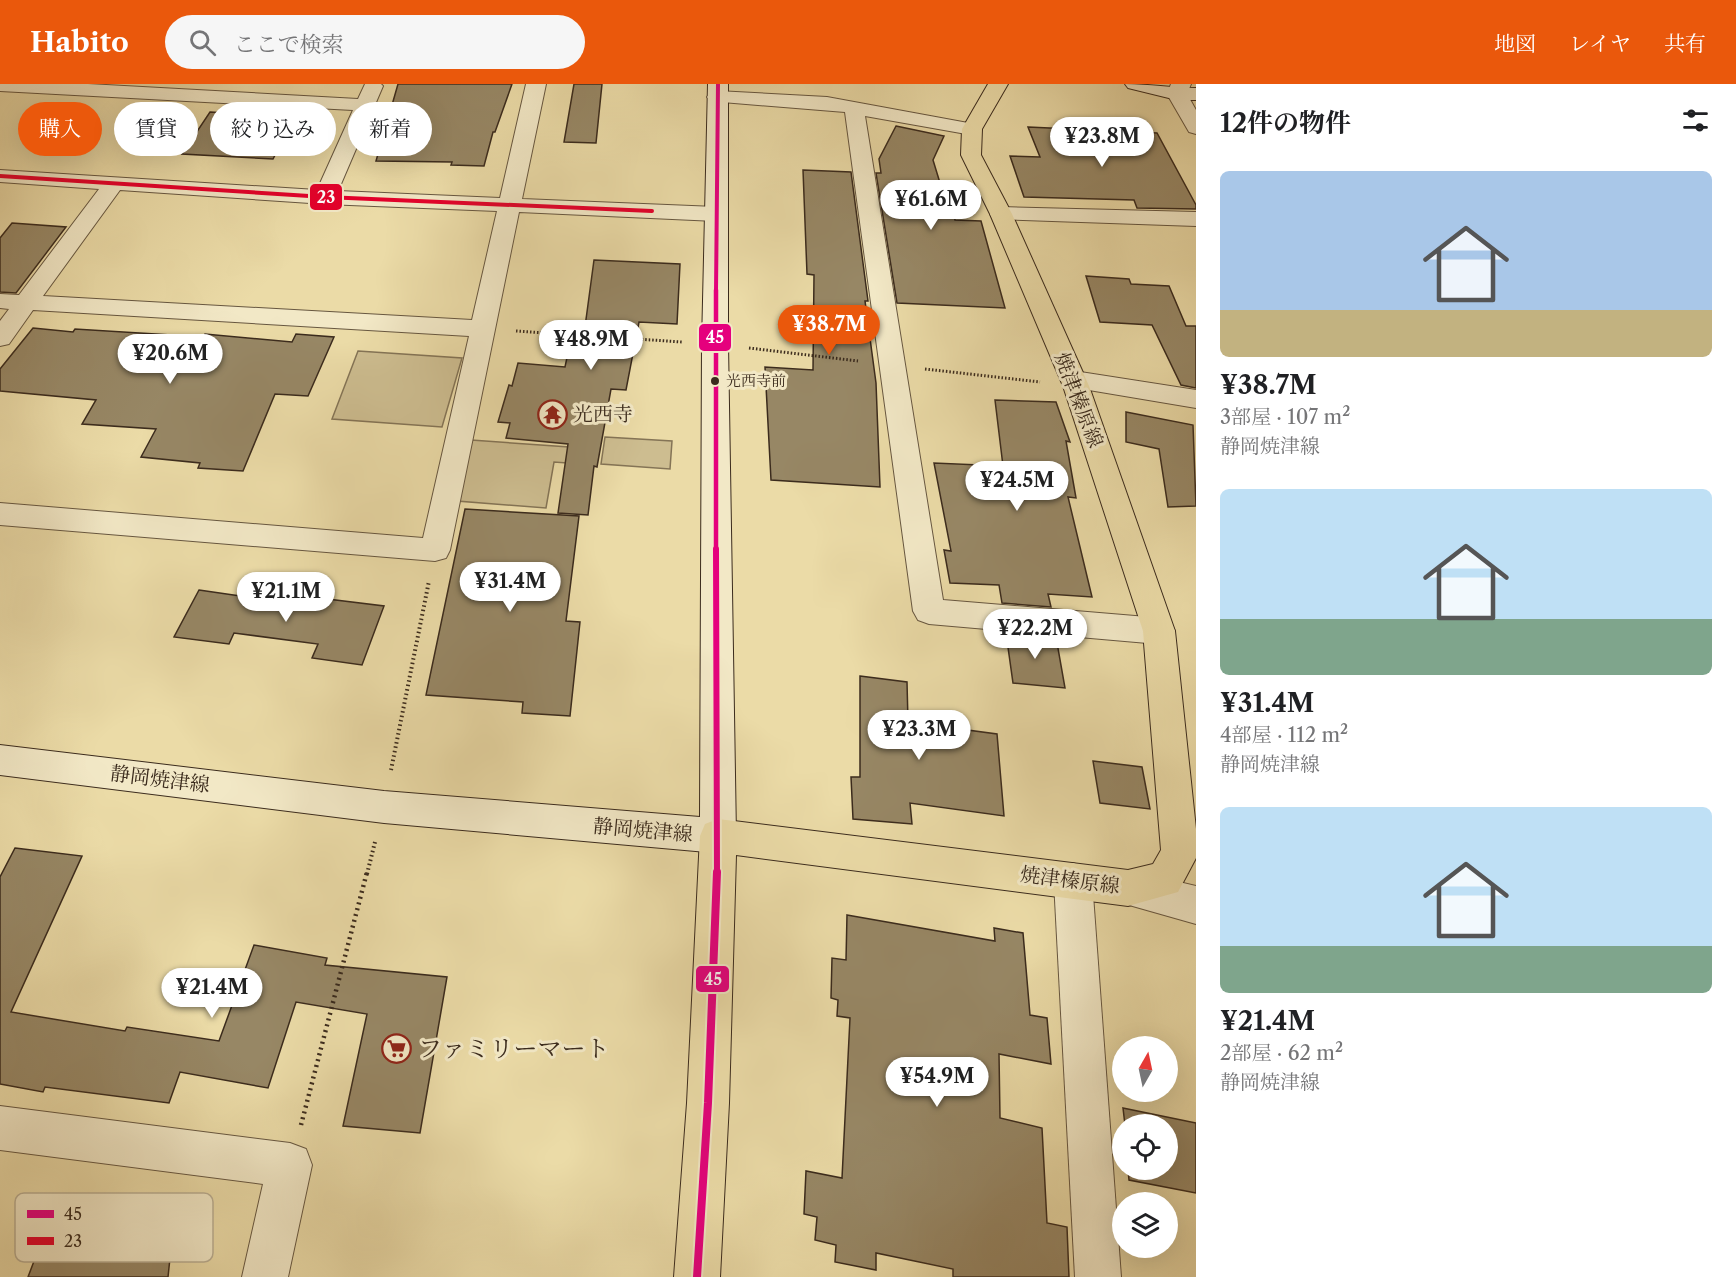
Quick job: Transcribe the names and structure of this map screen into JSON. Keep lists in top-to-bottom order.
{
  "streets": {
    "main road": ["焼津榛原線"],
    "street": ["静岡焼津線"]
  },
  "crossings": [
    ["焼津榛原線", "静岡焼津線"]
  ],
  "places": {
    "other": ["光西寺前"],
    "temple": ["光西寺"],
    "supermarket": ["ファミリーマート"]
  },
  "lines": ["transit line 45", "transit line 23"],
  "legend": ["45", "23"],
  "north": "top",
  "page": {
    "header": "Habito",
    "search": "ここで検索",
    "nav": ["地図", "レイヤ", "共有"],
    "heading": "12件の物件",
    "chip": [
      "購入",
      "賃貸",
      "絞り込み",
      "新着"
    ],
    "price": [
      "¥23.8M",
      "¥61.6M",
      "¥38.7M",
      "¥48.9M",
      "¥20.6M",
      "¥24.5M",
      "¥31.4M",
      "¥21.1M",
      "¥22.2M",
      "¥23.3M",
      "¥21.4M",
      "¥54.9M"
    ],
    "list": [
      {
        "name": "¥38.7M",
        "note": "3部屋 · 107 m² · 静岡焼津線"
      },
      {
        "name": "¥31.4M",
        "note": "4部屋 · 112 m² · 静岡焼津線"
      },
      {
        "name": "¥21.4M",
        "note": "2部屋 · 62 m² · 静岡焼津線"
      }
    ]
  }
}
